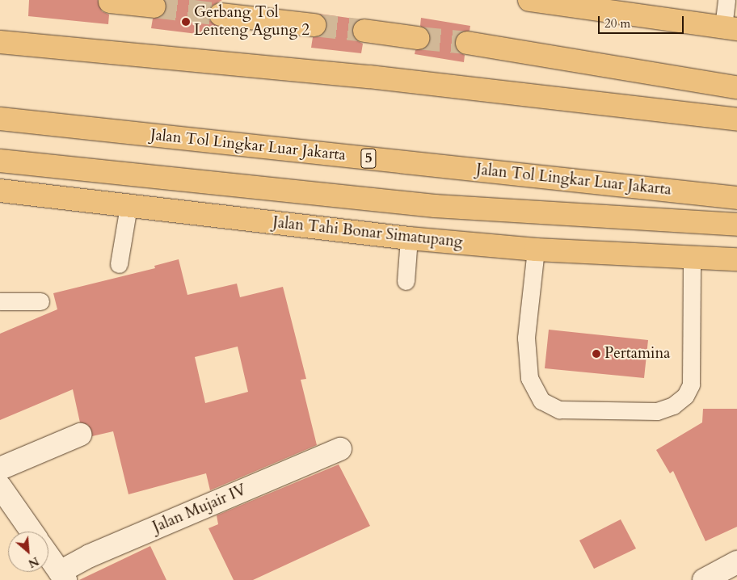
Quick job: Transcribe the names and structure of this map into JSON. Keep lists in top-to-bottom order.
{
  "streets": {
    "highway": ["Jalan Tol Lingkar Luar Jakarta", "5", "Jalan Tahi Bonar Simatupang"],
    "street": ["Jalan Mujair IV"]
  },
  "places": ["Gerbang Tol Lenteng Agung 2", "Pertamina"],
  "scale_bar": "20 m",
  "north": "bottom right"
}
